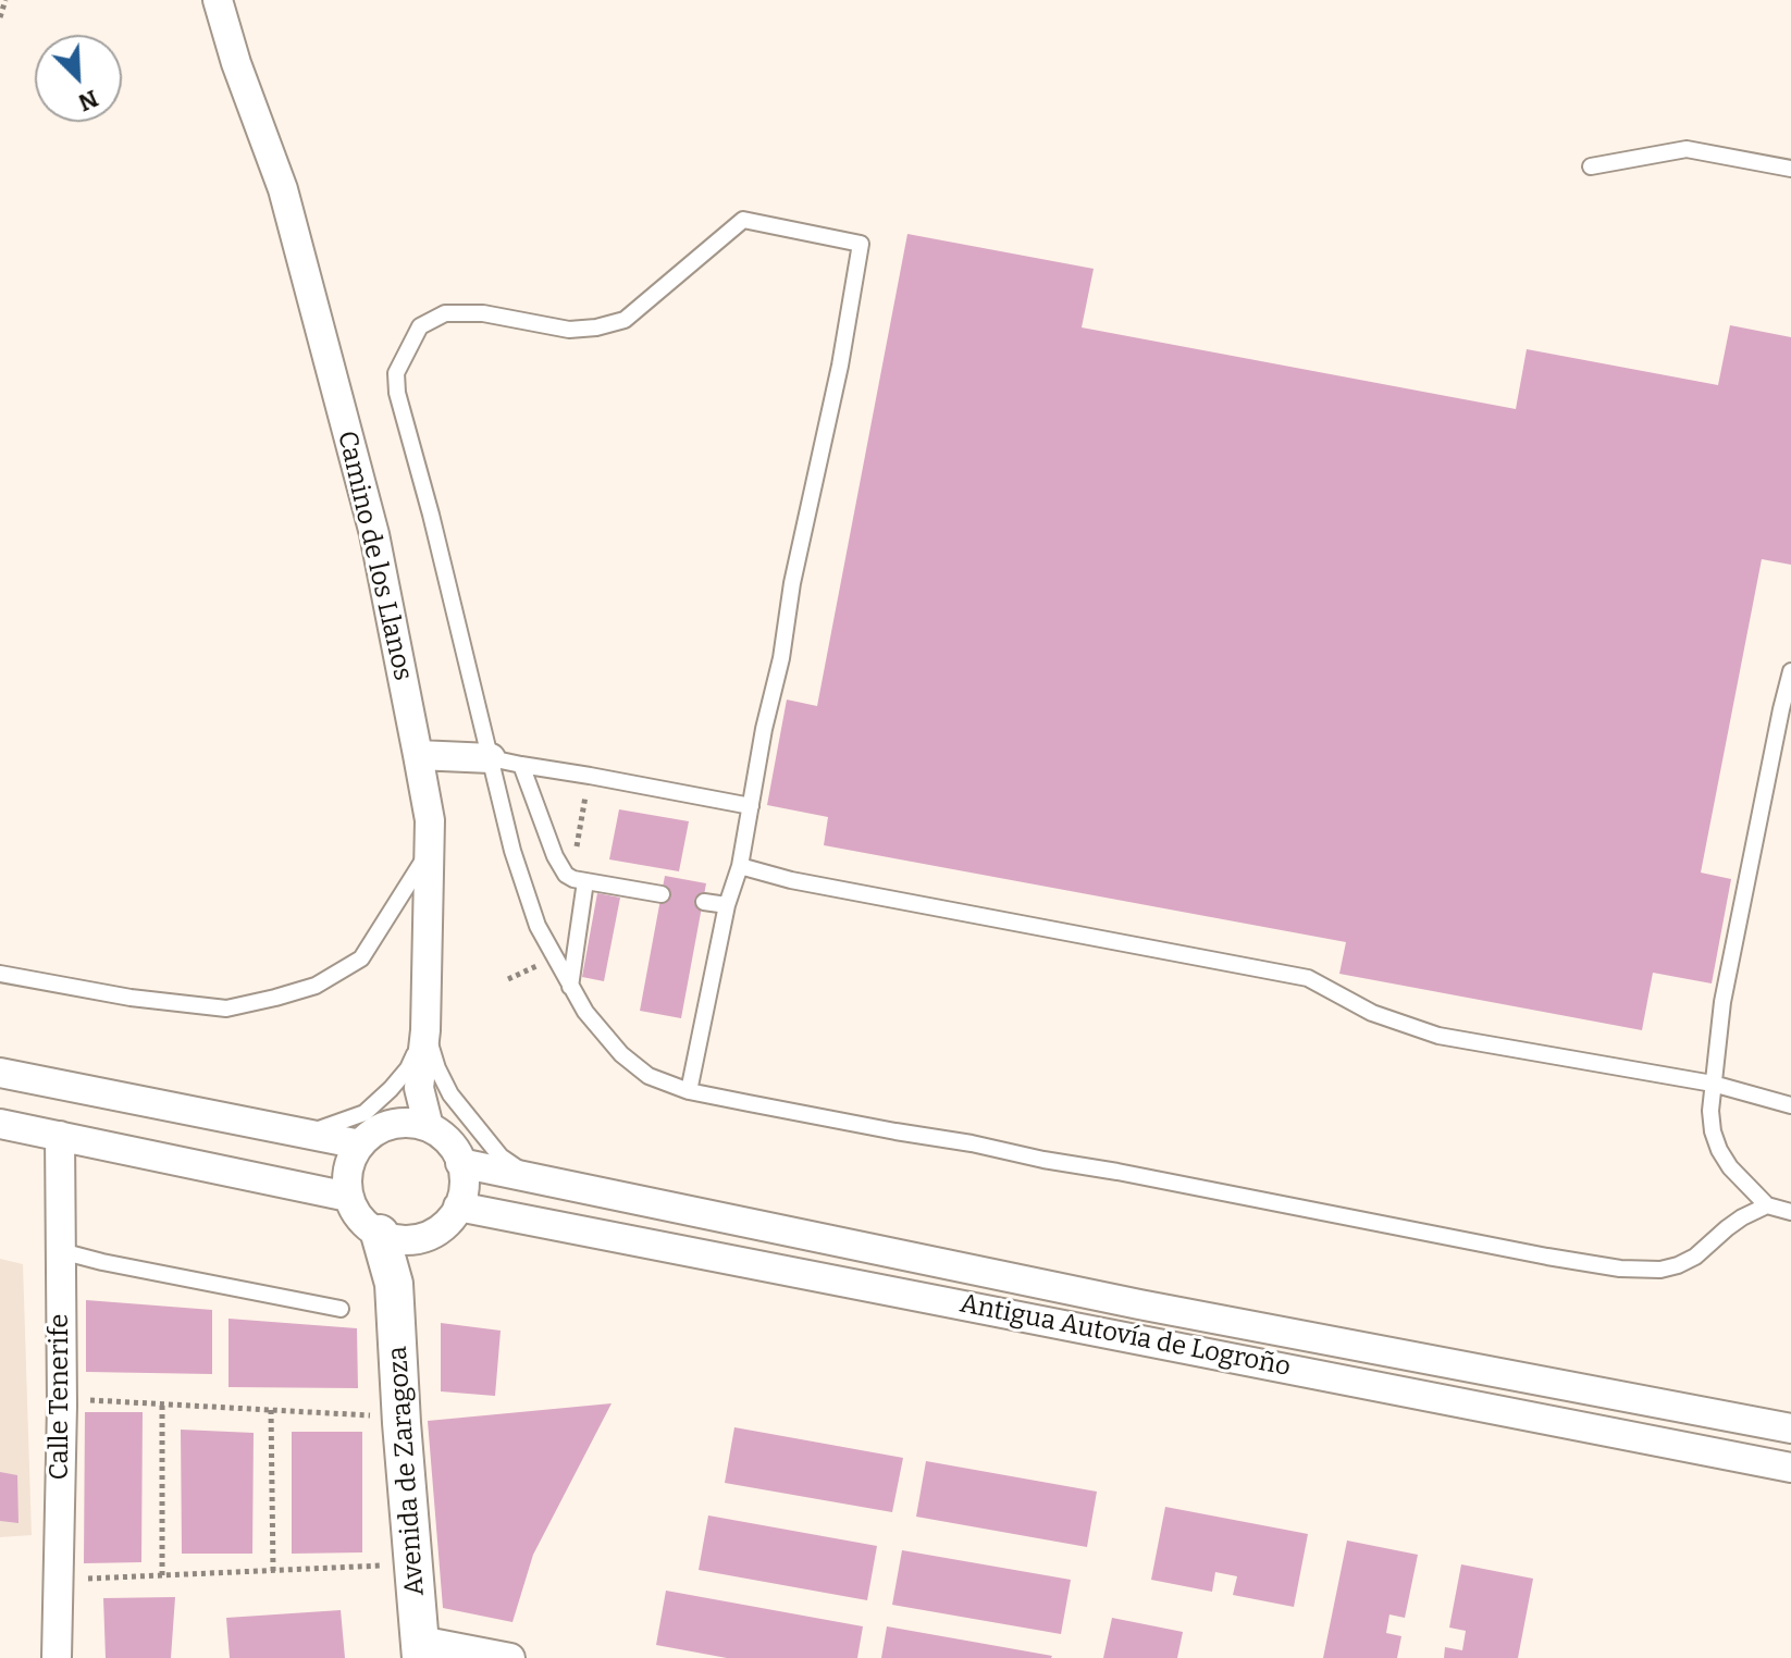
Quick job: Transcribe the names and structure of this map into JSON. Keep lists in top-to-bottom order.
{
  "streets": {
    "street": [
      "Camino de los Llanos",
      "Antigua Autovía de Logroño",
      "Calle Tenerife",
      "Avenida de Zaragoza"
    ]
  },
  "crossings": [
    ["Camino de los Llanos", "Antigua Autovía de Logroño"],
    ["Camino de los Llanos", "Avenida de Zaragoza"],
    ["Antigua Autovía de Logroño", "Avenida de Zaragoza"]
  ],
  "north": "bottom right"
}
